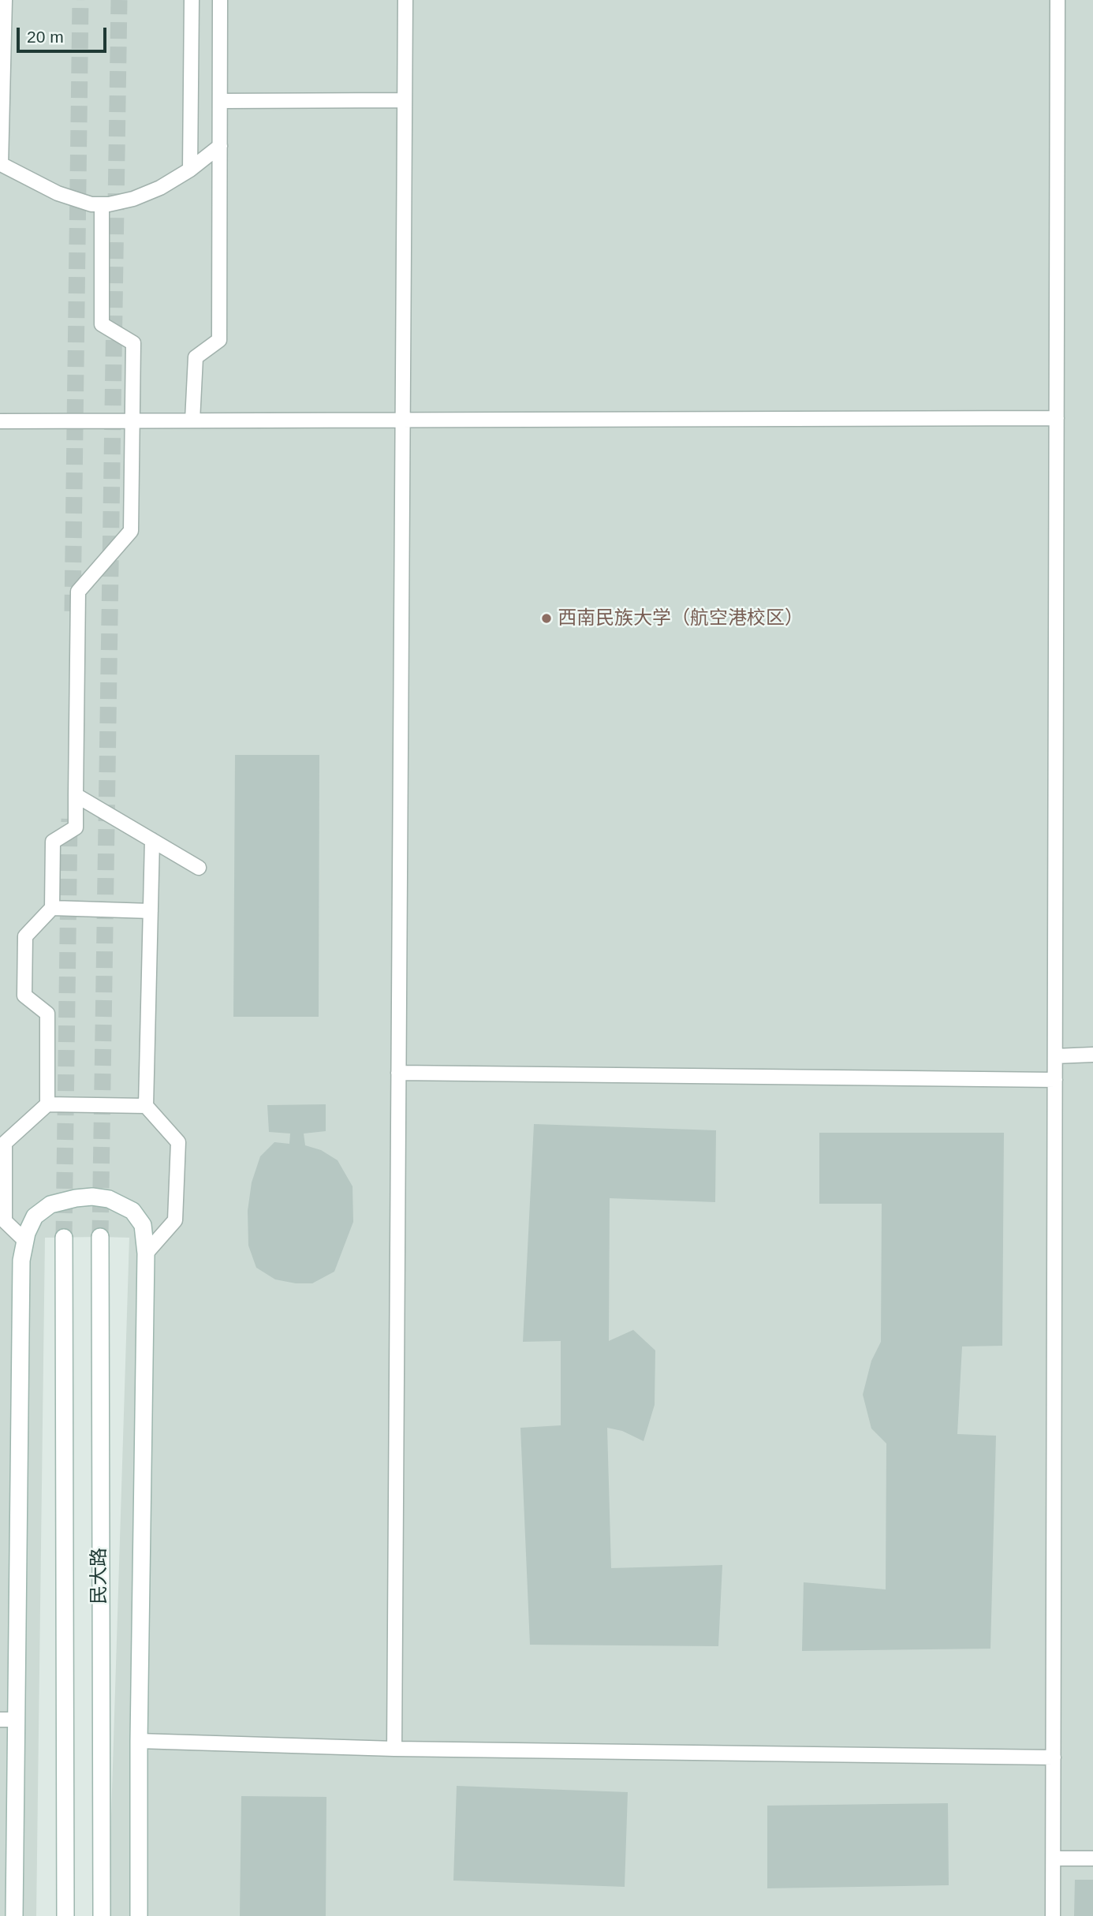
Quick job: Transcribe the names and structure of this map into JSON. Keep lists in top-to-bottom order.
{
  "streets": {
    "street": ["民大路"]
  },
  "places": ["西南民族大学（航空港校区）"],
  "scale_bar": "20 m"
}
